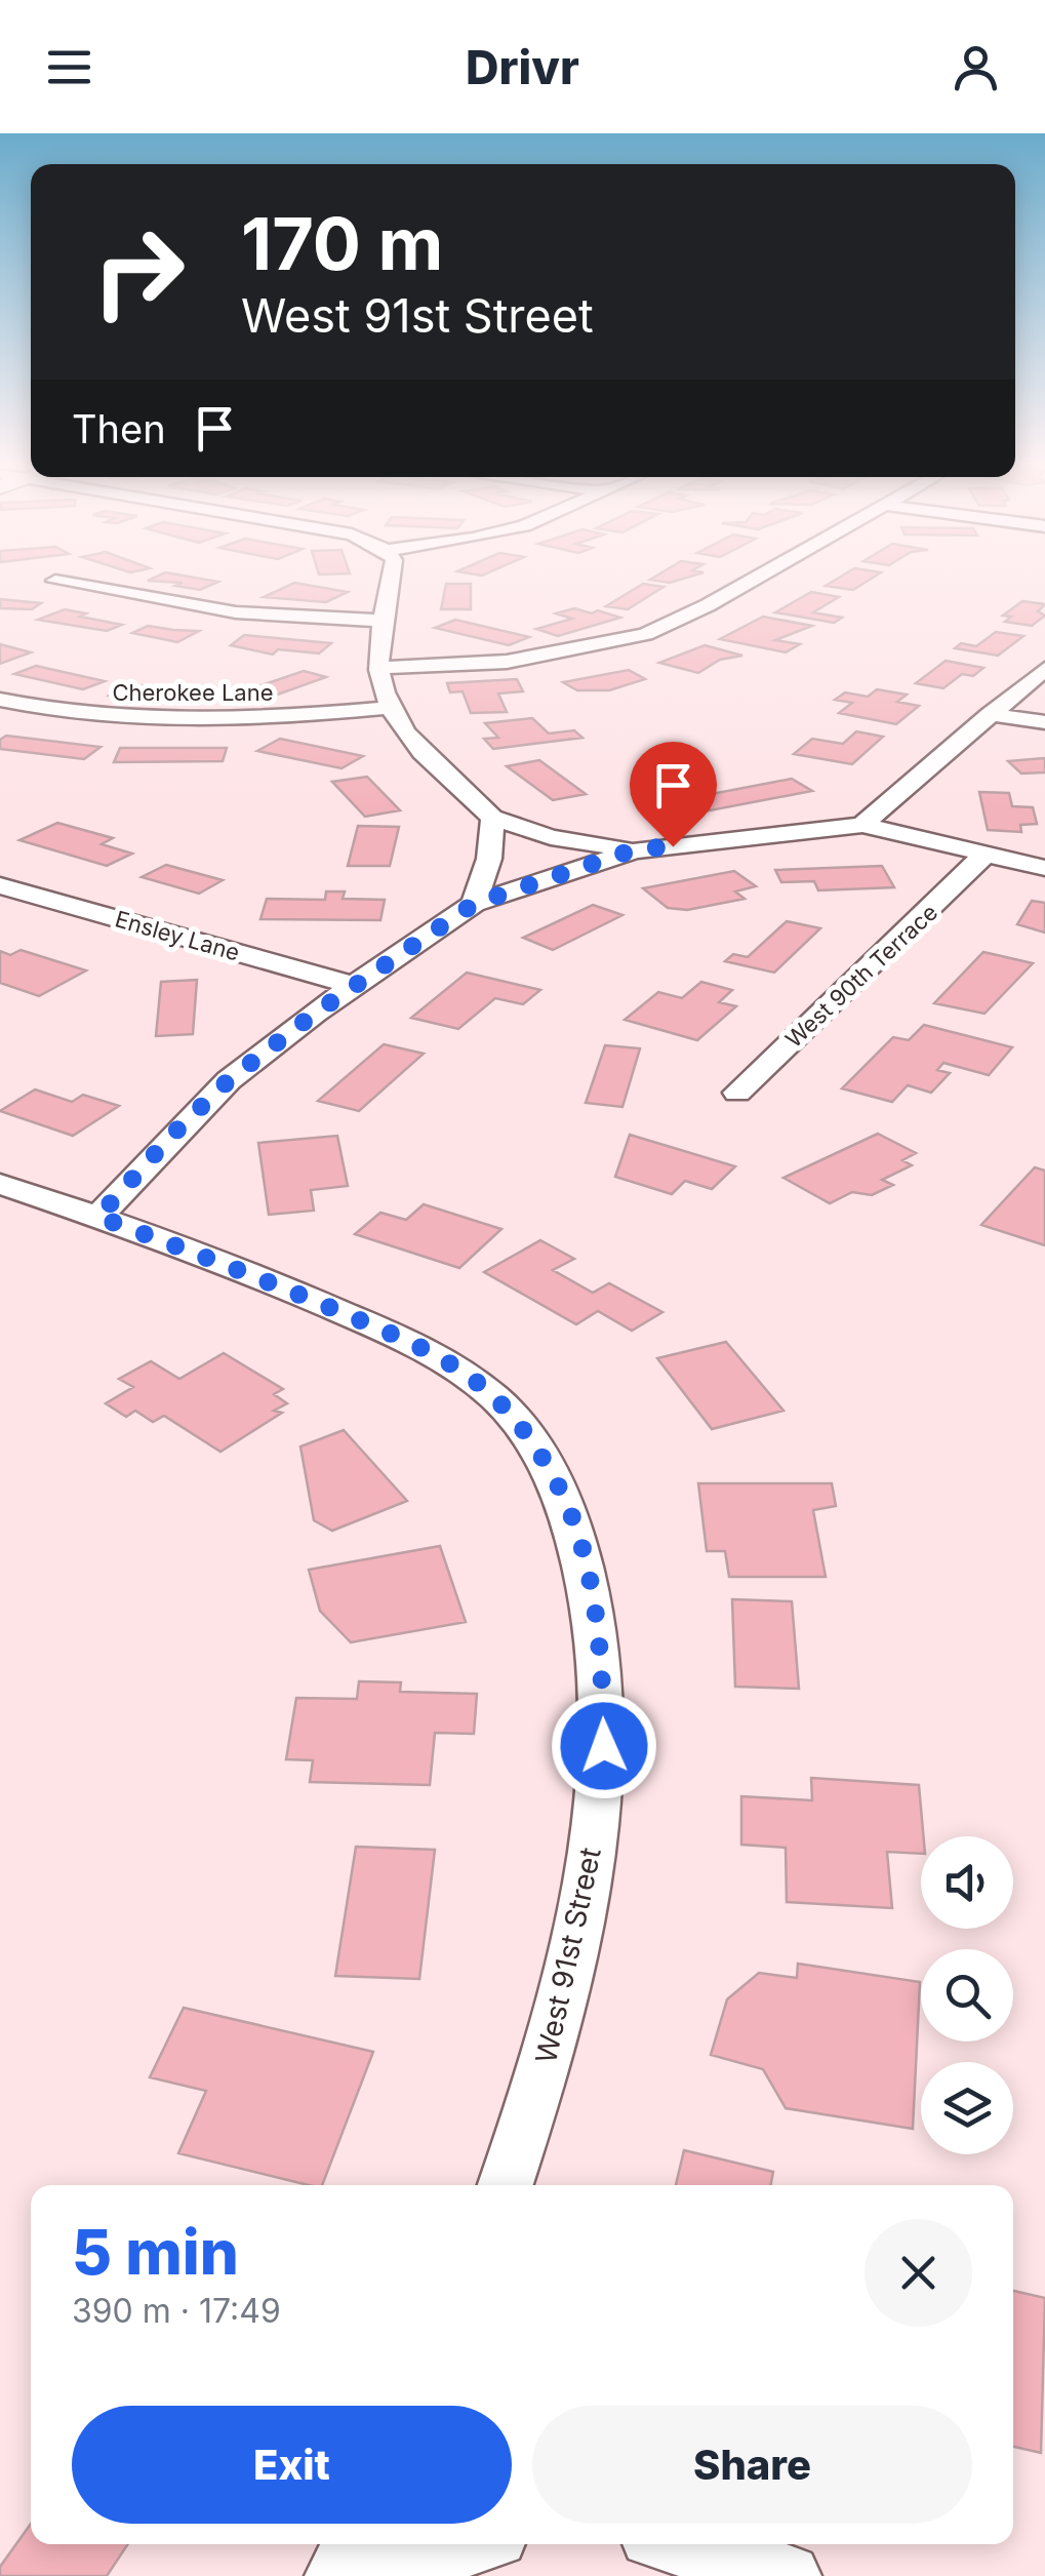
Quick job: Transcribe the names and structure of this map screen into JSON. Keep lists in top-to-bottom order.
{
  "streets": {
    "street": [
      "Cherokee Lane",
      "Ensley Lane",
      "West 90th Terrace",
      "West 91st Street"
    ]
  },
  "page": {
    "header": "Drivr",
    "turn": ["170 m", "West 91st Street"],
    "then": "Then",
    "heading": ["5 min", "390 m · 17:49"],
    "buttons": ["Exit", "Share"]
  }
}
